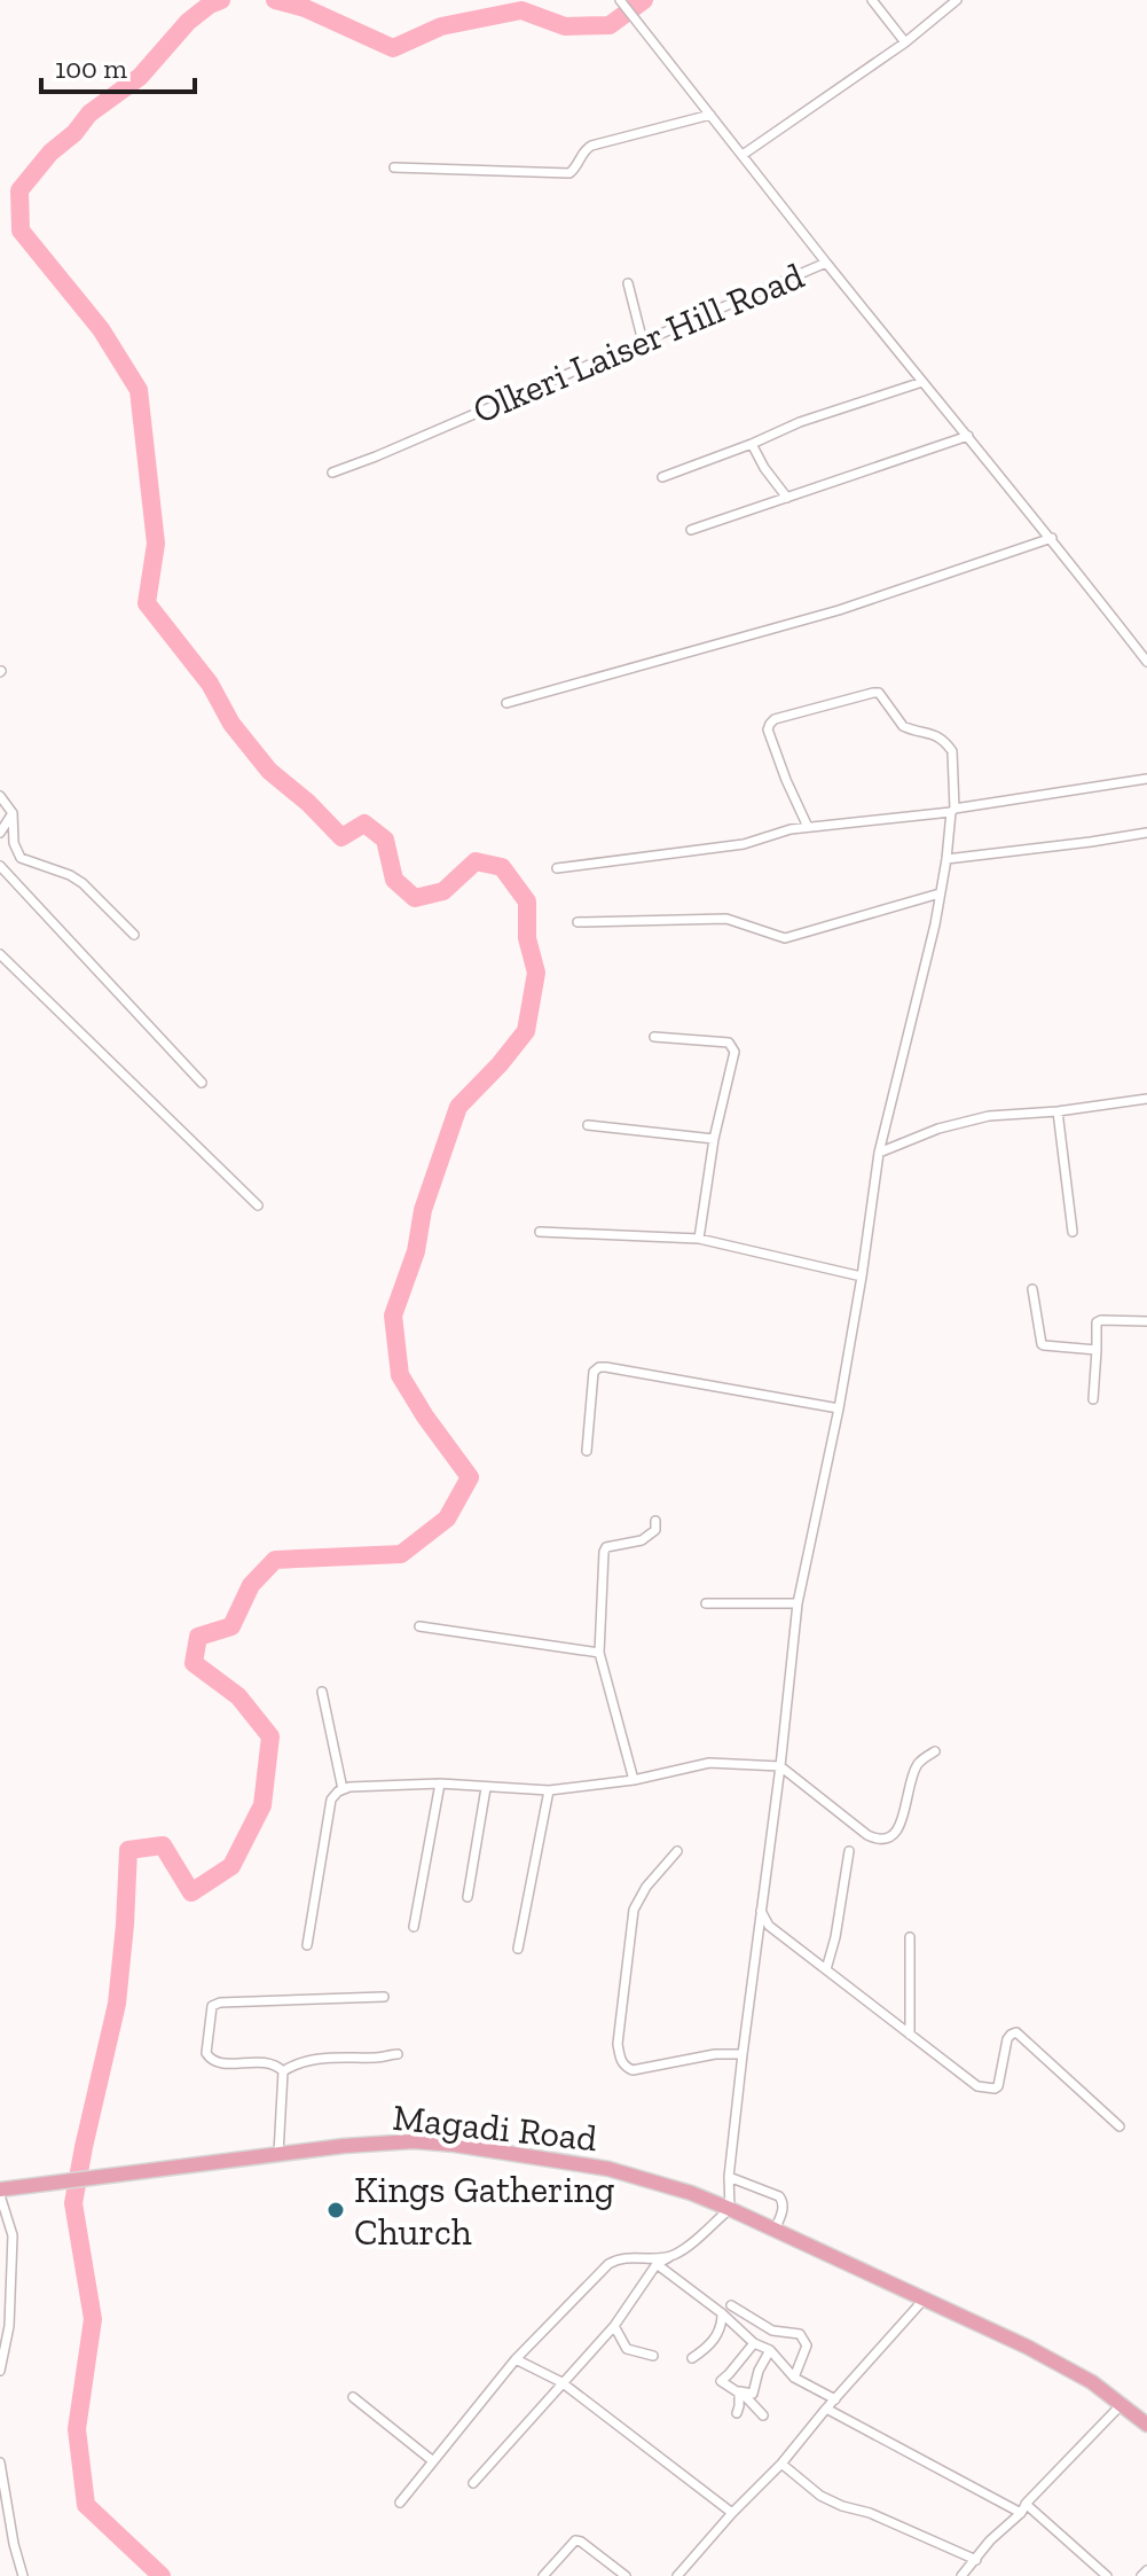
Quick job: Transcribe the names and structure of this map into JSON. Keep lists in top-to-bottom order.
{
  "streets": {
    "highway": ["Magadi Road"],
    "street": ["Olkeri Laiser Hill Road"]
  },
  "places": ["Kings Gathering Church"],
  "scale_bar": "100 m"
}
